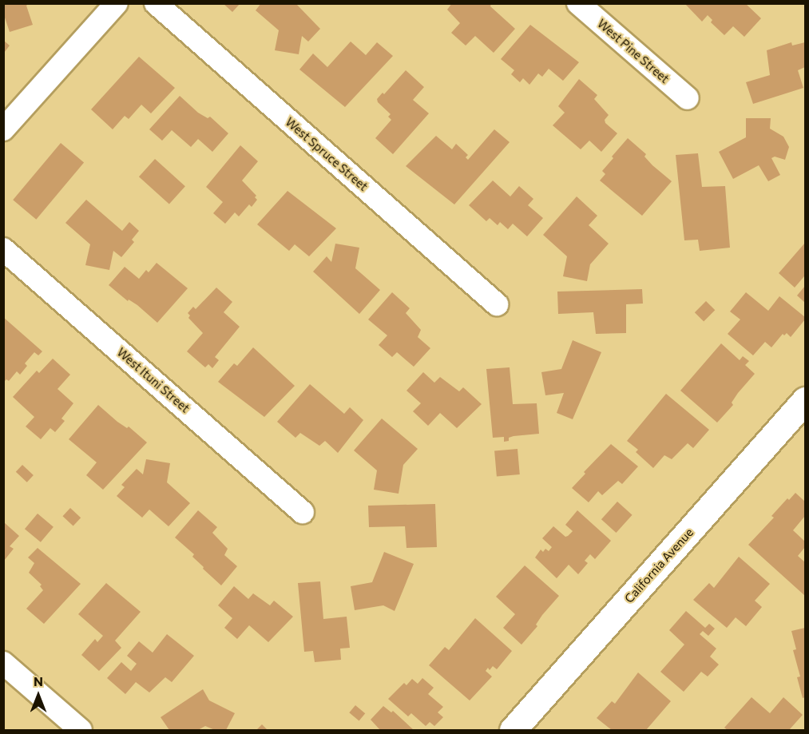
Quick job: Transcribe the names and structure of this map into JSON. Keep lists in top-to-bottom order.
{
  "streets": {
    "street": [
      "West Pine Street",
      "West Spruce Street",
      "West Ituni Street",
      "California Avenue"
    ]
  },
  "north": "top"
}
